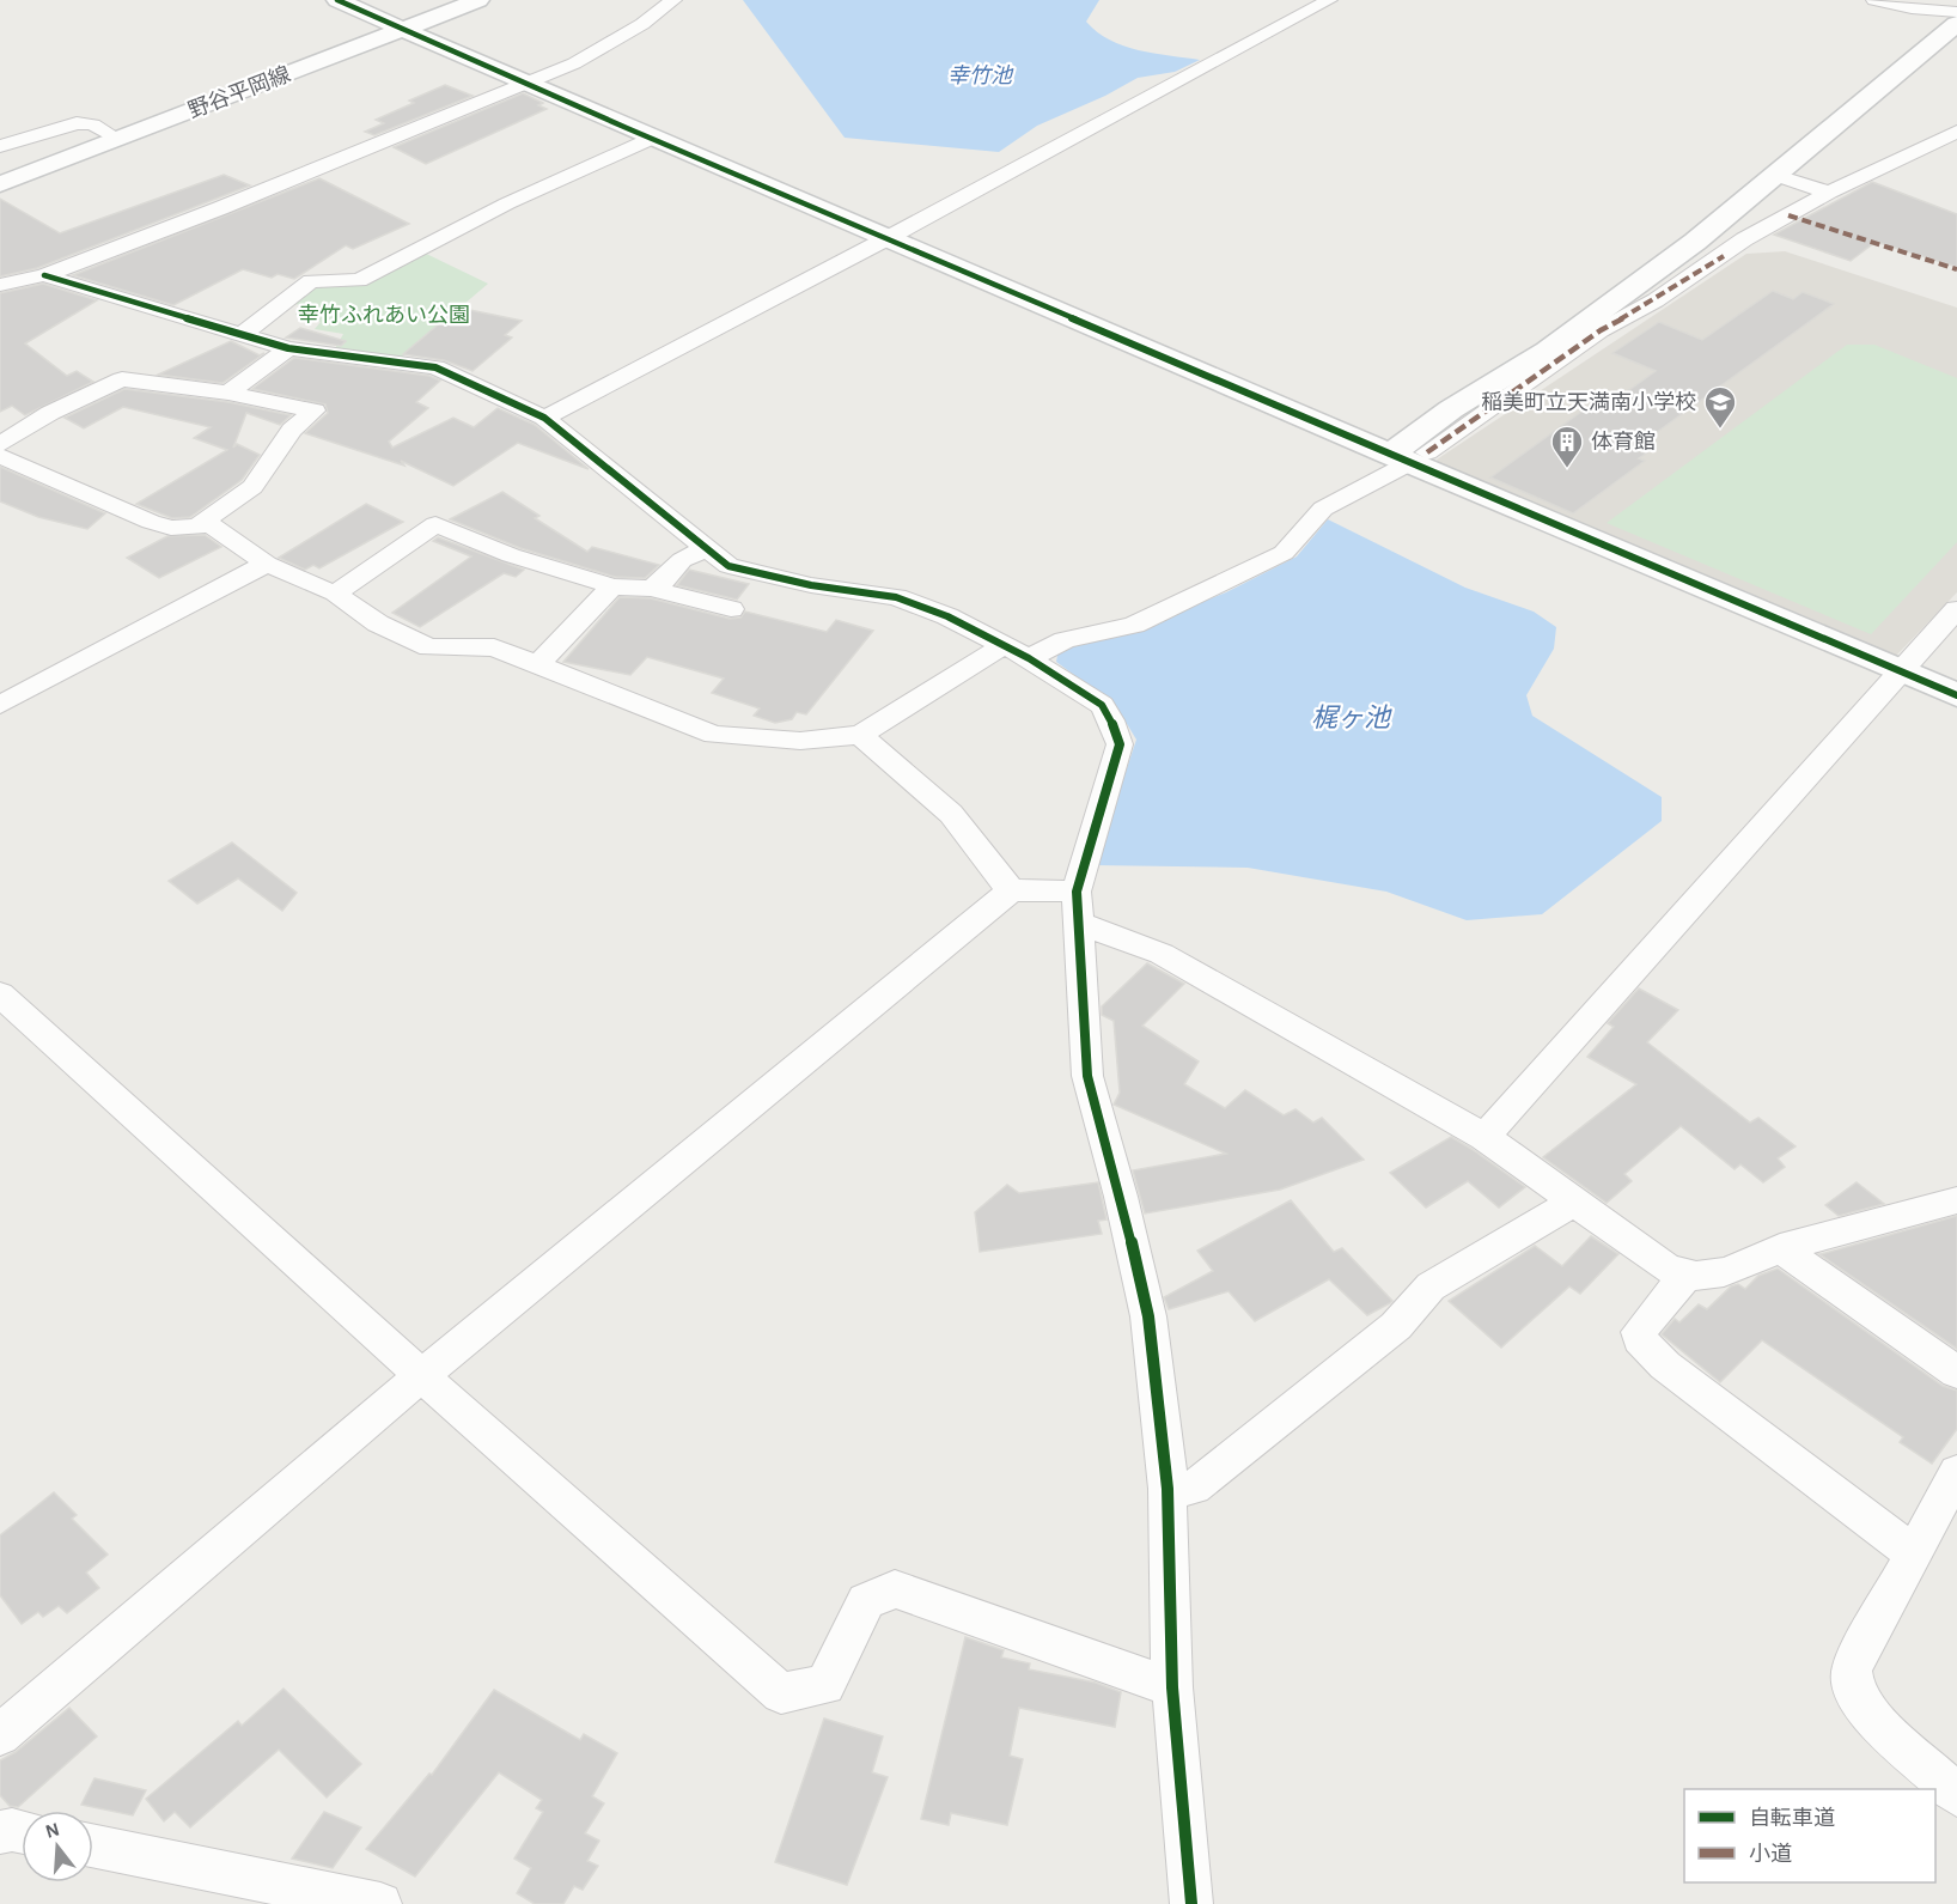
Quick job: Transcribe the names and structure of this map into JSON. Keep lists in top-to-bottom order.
{
  "streets": {
    "street": ["野谷平岡線"]
  },
  "water": ["幸竹池", "梶ヶ池"],
  "parks": ["幸竹ふれあい公園"],
  "places": {
    "school or university": ["稲美町立天満南小学校"],
    "building": ["体育館"]
  },
  "legend": ["自転車道", "小道"],
  "north": "top"
}
